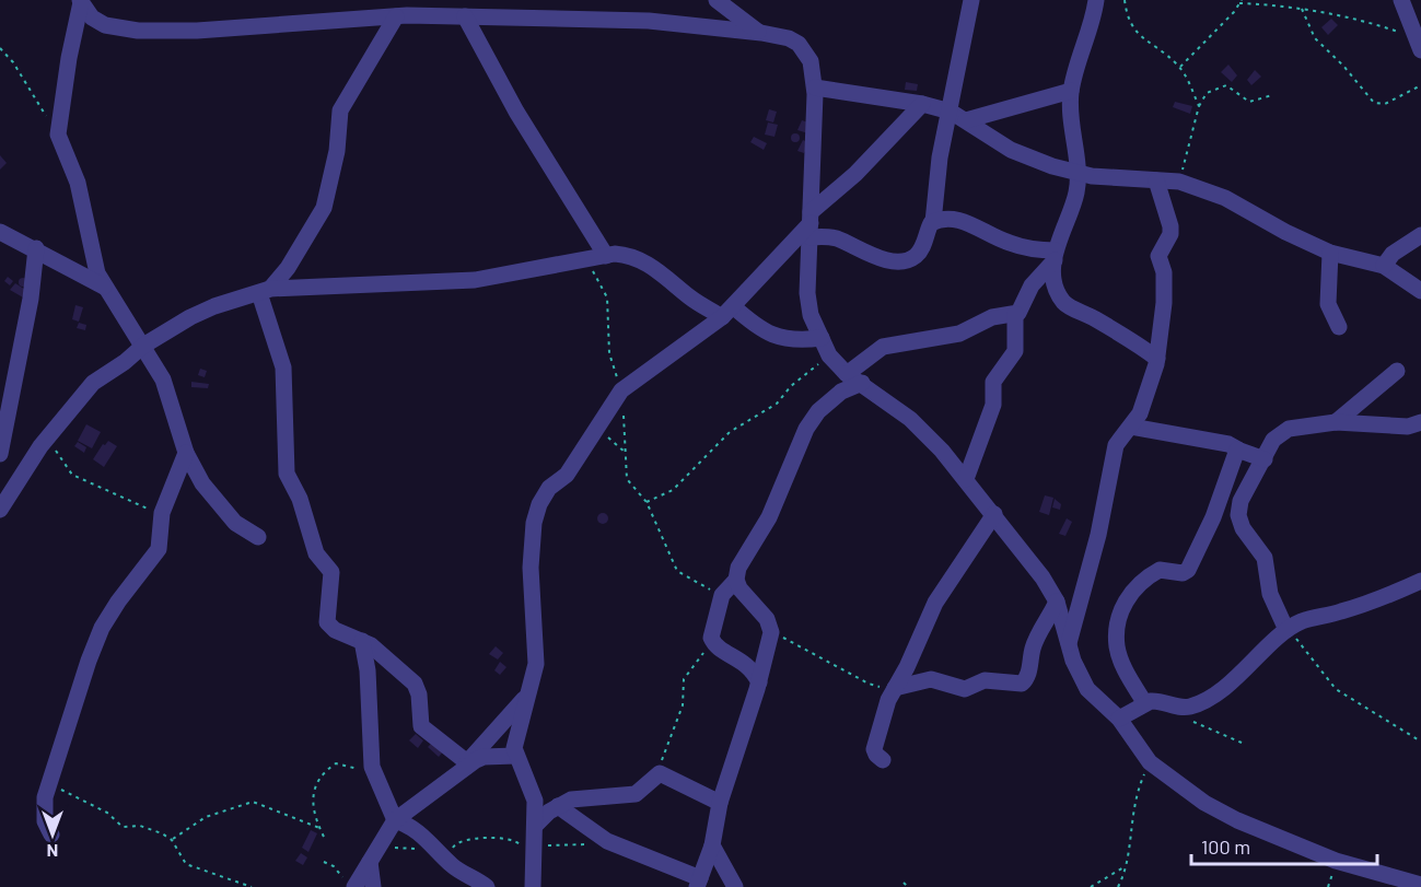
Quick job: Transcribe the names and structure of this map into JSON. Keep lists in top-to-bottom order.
{
  "scale_bar": "100 m",
  "north": "bottom"
}
